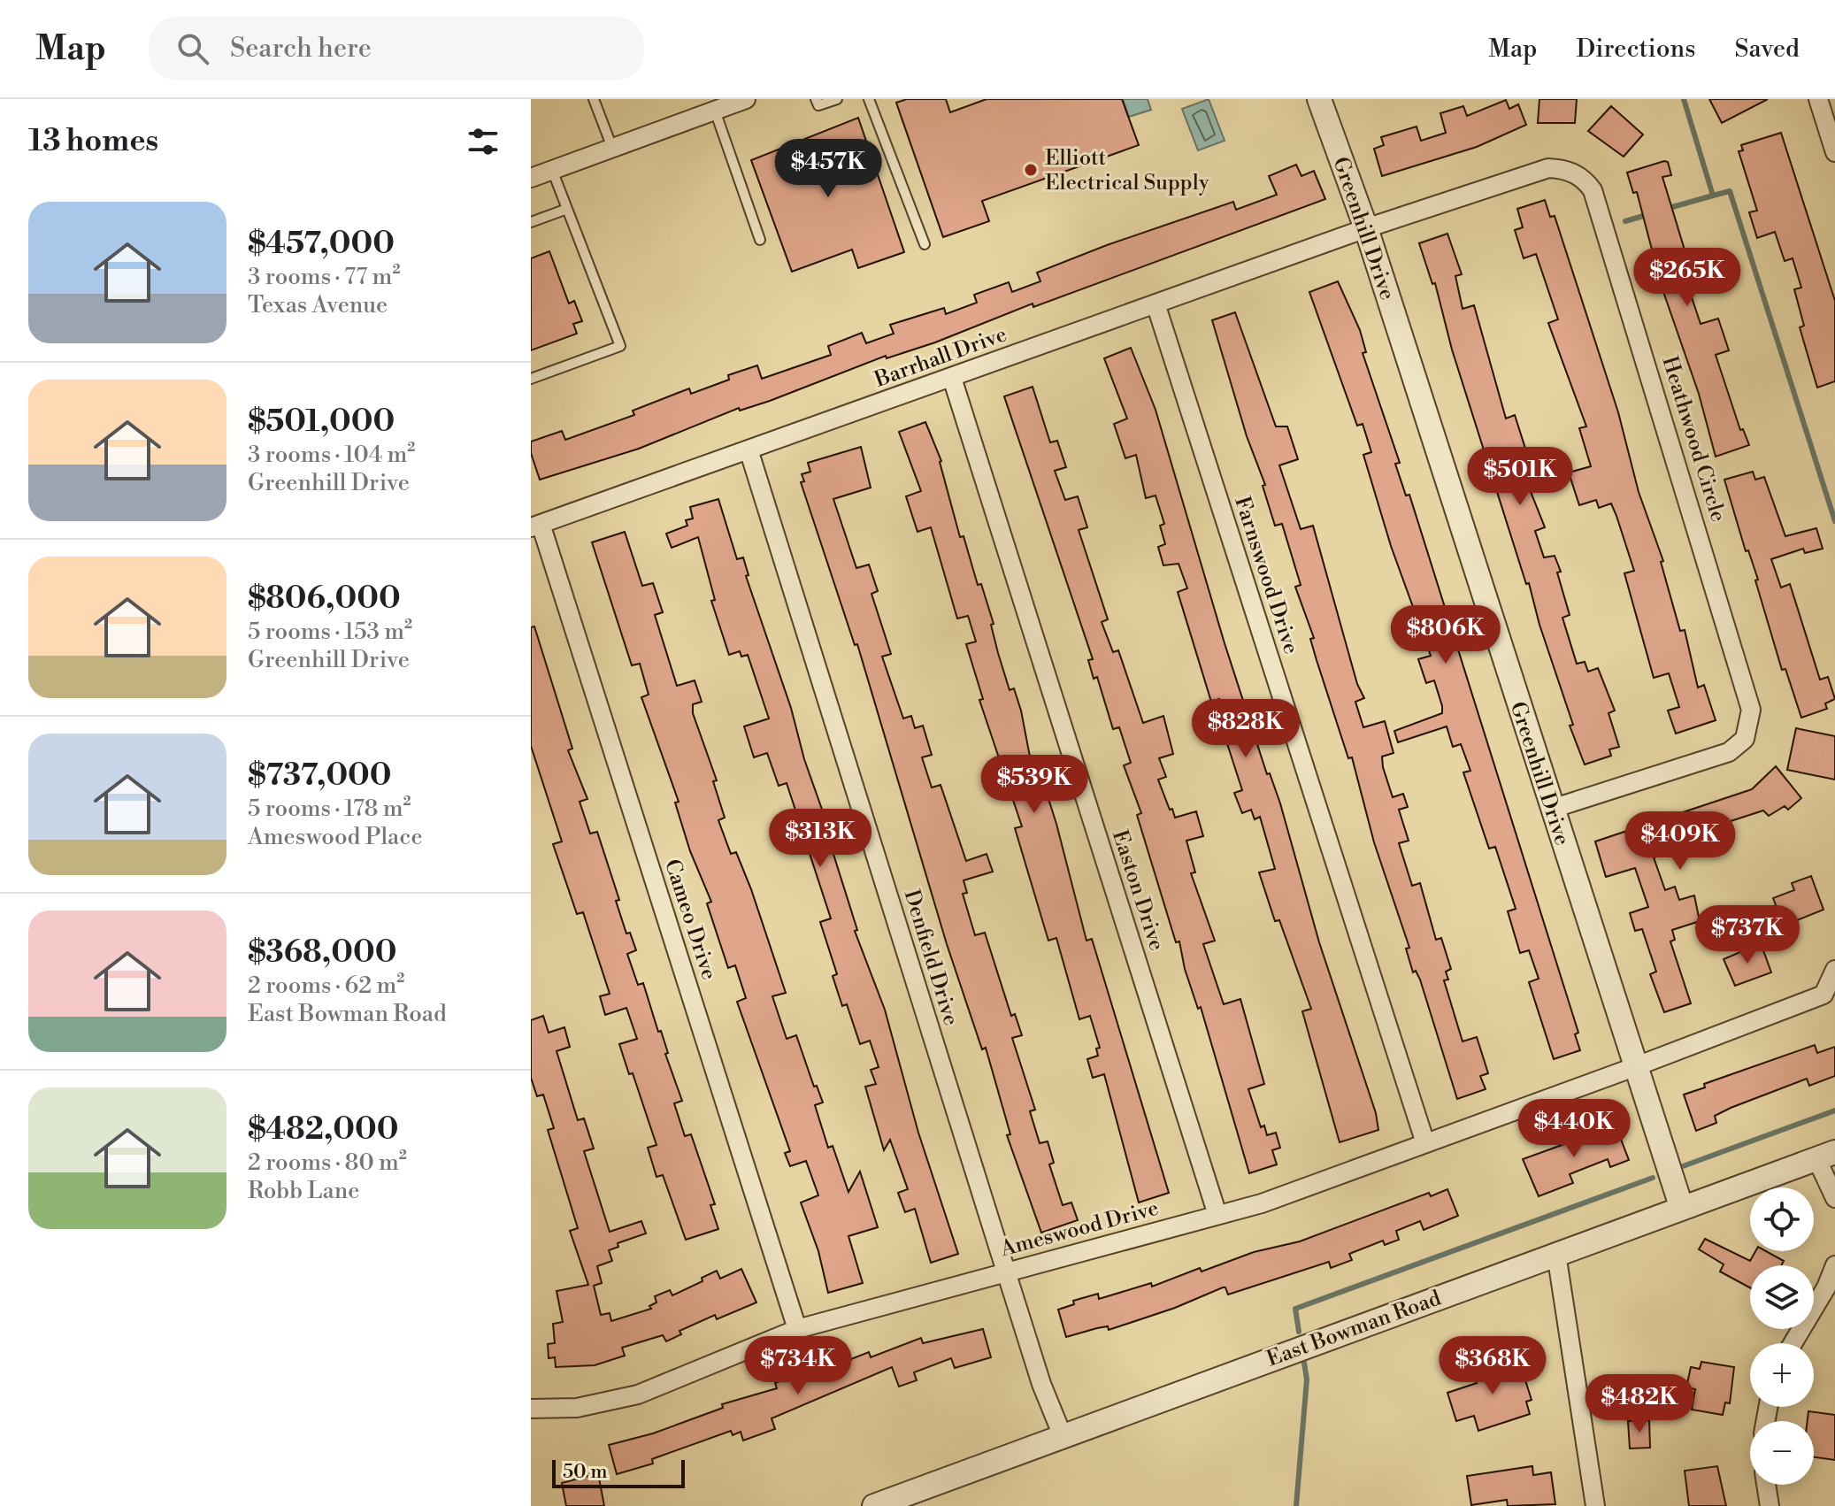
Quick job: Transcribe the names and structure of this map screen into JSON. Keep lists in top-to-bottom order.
{
  "streets": {
    "street": [
      "Greenhill Drive",
      "Barrhall Drive",
      "Heathwood Circle",
      "Farnswood Drive",
      "Easton Drive",
      "Cameo Drive",
      "Denfield Drive",
      "Ameswood Drive",
      "East Bowman Road"
    ]
  },
  "crossings": [
    ["Greenhill Drive", "Barrhall Drive"],
    ["Greenhill Drive", "Heathwood Circle"],
    ["Greenhill Drive", "Ameswood Drive"],
    ["Greenhill Drive", "East Bowman Road"],
    ["Barrhall Drive", "Heathwood Circle"],
    ["Barrhall Drive", "Farnswood Drive"],
    ["Barrhall Drive", "Easton Drive"],
    ["Barrhall Drive", "Cameo Drive"],
    ["Barrhall Drive", "Denfield Drive"],
    ["Farnswood Drive", "Ameswood Drive"],
    ["Easton Drive", "Ameswood Drive"],
    ["Cameo Drive", "Ameswood Drive"],
    ["Denfield Drive", "Ameswood Drive"],
    ["Denfield Drive", "East Bowman Road"]
  ],
  "places": ["Elliott Electrical Supply"],
  "scale_bar": "50 m",
  "page": {
    "header": "Map",
    "search": "Search here",
    "nav": ["Map", "Directions", "Saved"],
    "heading": "13 homes",
    "price": [
      "$457K",
      "$265K",
      "$501K",
      "$806K",
      "$828K",
      "$539K",
      "$313K",
      "$409K",
      "$737K",
      "$440K",
      "$734K",
      "$368K",
      "$482K"
    ],
    "list": [
      {
        "name": "$457,000",
        "note": "3 rooms · 77 m² · Texas Avenue"
      },
      {
        "name": "$501,000",
        "note": "3 rooms · 104 m² · Greenhill Drive"
      },
      {
        "name": "$806,000",
        "note": "5 rooms · 153 m² · Greenhill Drive"
      },
      {
        "name": "$737,000",
        "note": "5 rooms · 178 m² · Ameswood Place"
      },
      {
        "name": "$368,000",
        "note": "2 rooms · 62 m² · East Bowman Road"
      },
      {
        "name": "$482,000",
        "note": "2 rooms · 80 m² · Robb Lane"
      }
    ],
    "map_buttons": ["+", "−"],
    "scale": "50 m"
  }
}
